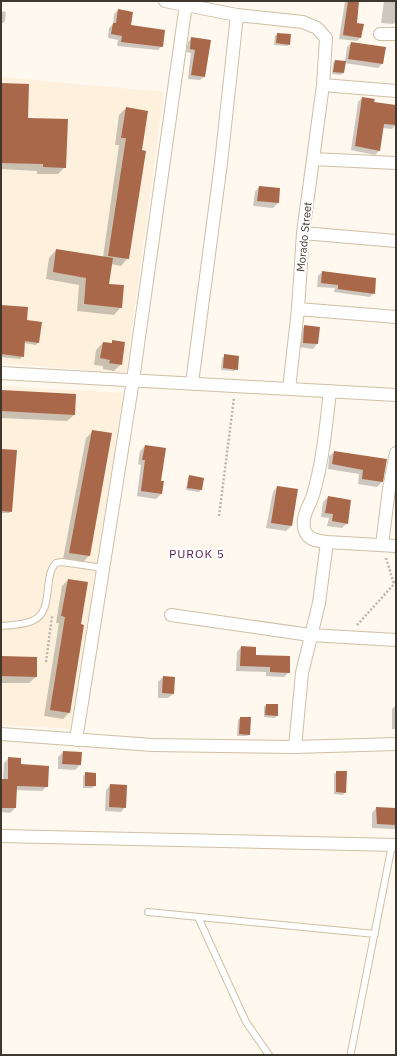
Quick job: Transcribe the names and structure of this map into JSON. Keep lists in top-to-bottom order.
{
  "streets": {
    "street": ["Morado Street"]
  },
  "districts": ["PUROK 5"]
}
